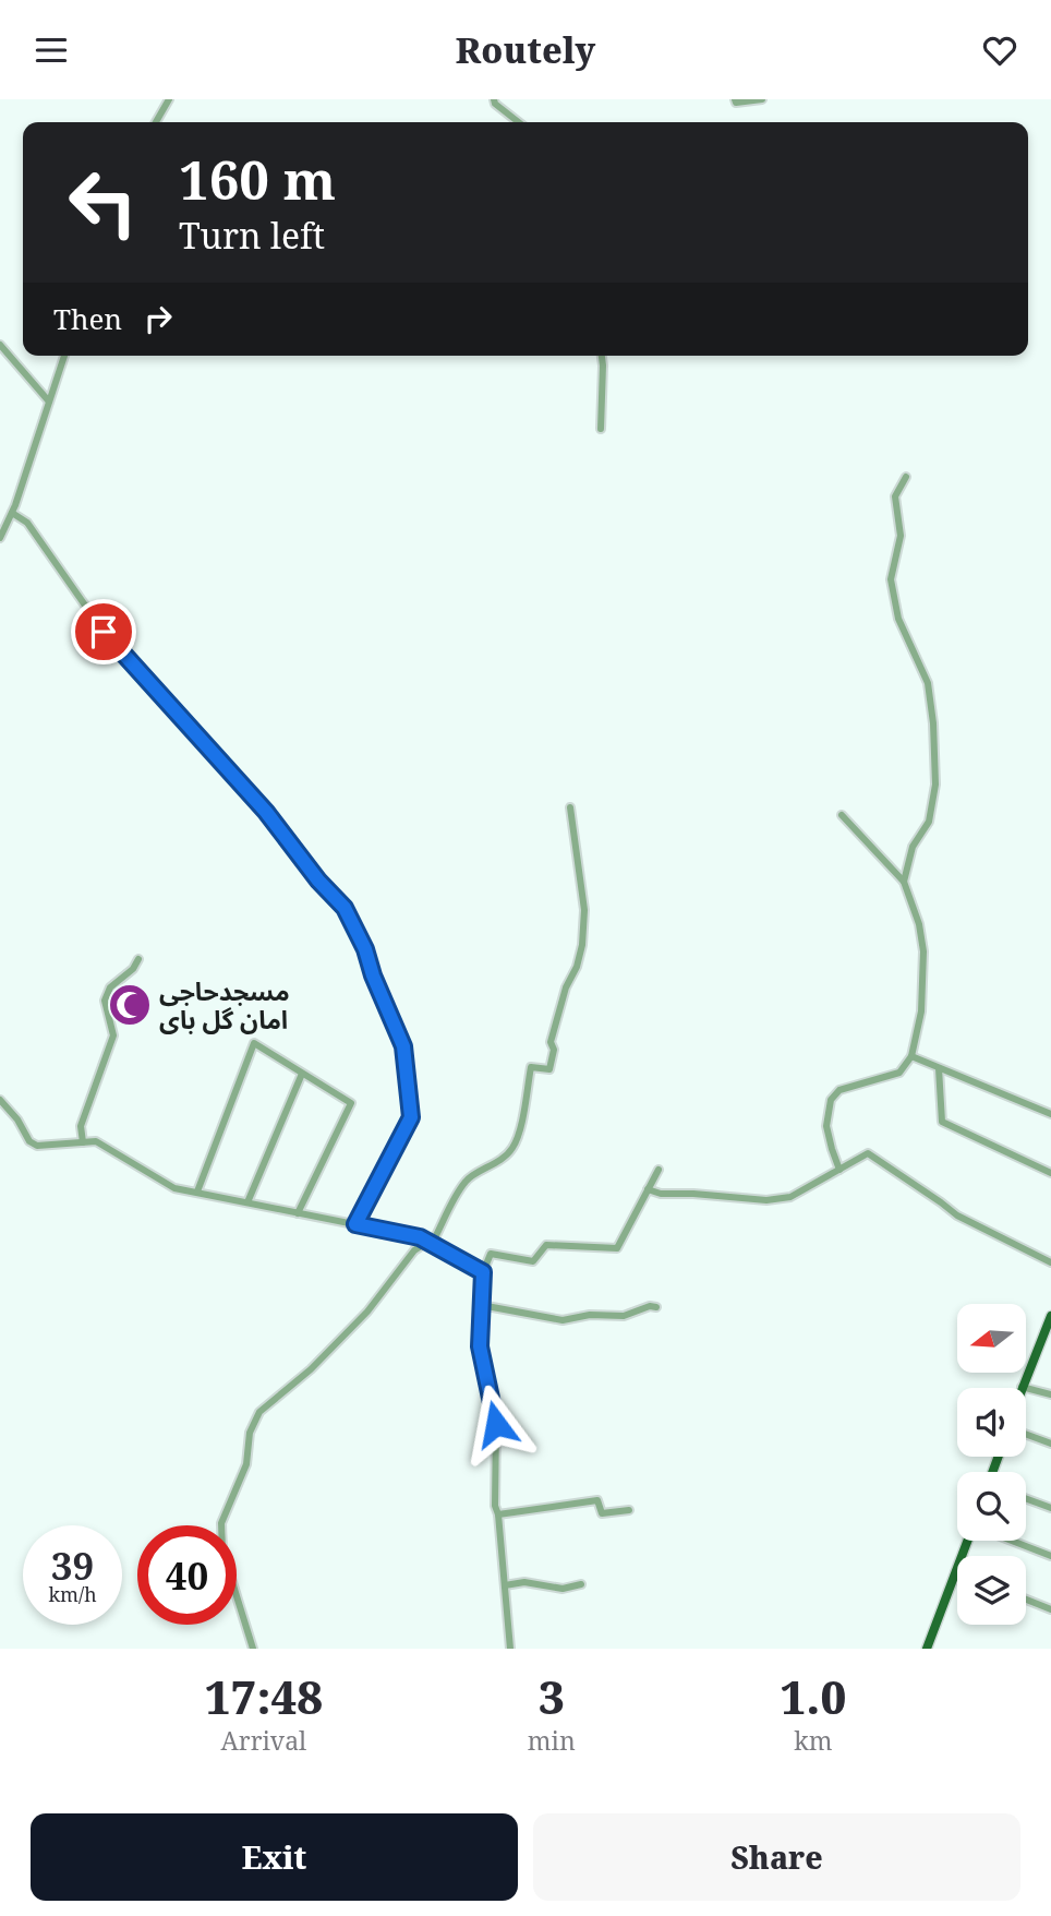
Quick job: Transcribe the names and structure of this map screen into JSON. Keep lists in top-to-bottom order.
{
  "places": {
    "mosque": ["مسجدحاجی امان گل بای"]
  },
  "north": "left",
  "page": {
    "header": "Routely",
    "turn": ["160 m", "Turn left"],
    "then": "Then",
    "speed": "39 km/h",
    "limit": "40",
    "eta": [
      "17:48",
      "Arrival",
      "3",
      "min",
      "1.0",
      "km"
    ],
    "buttons": ["Exit", "Share"]
  }
}
